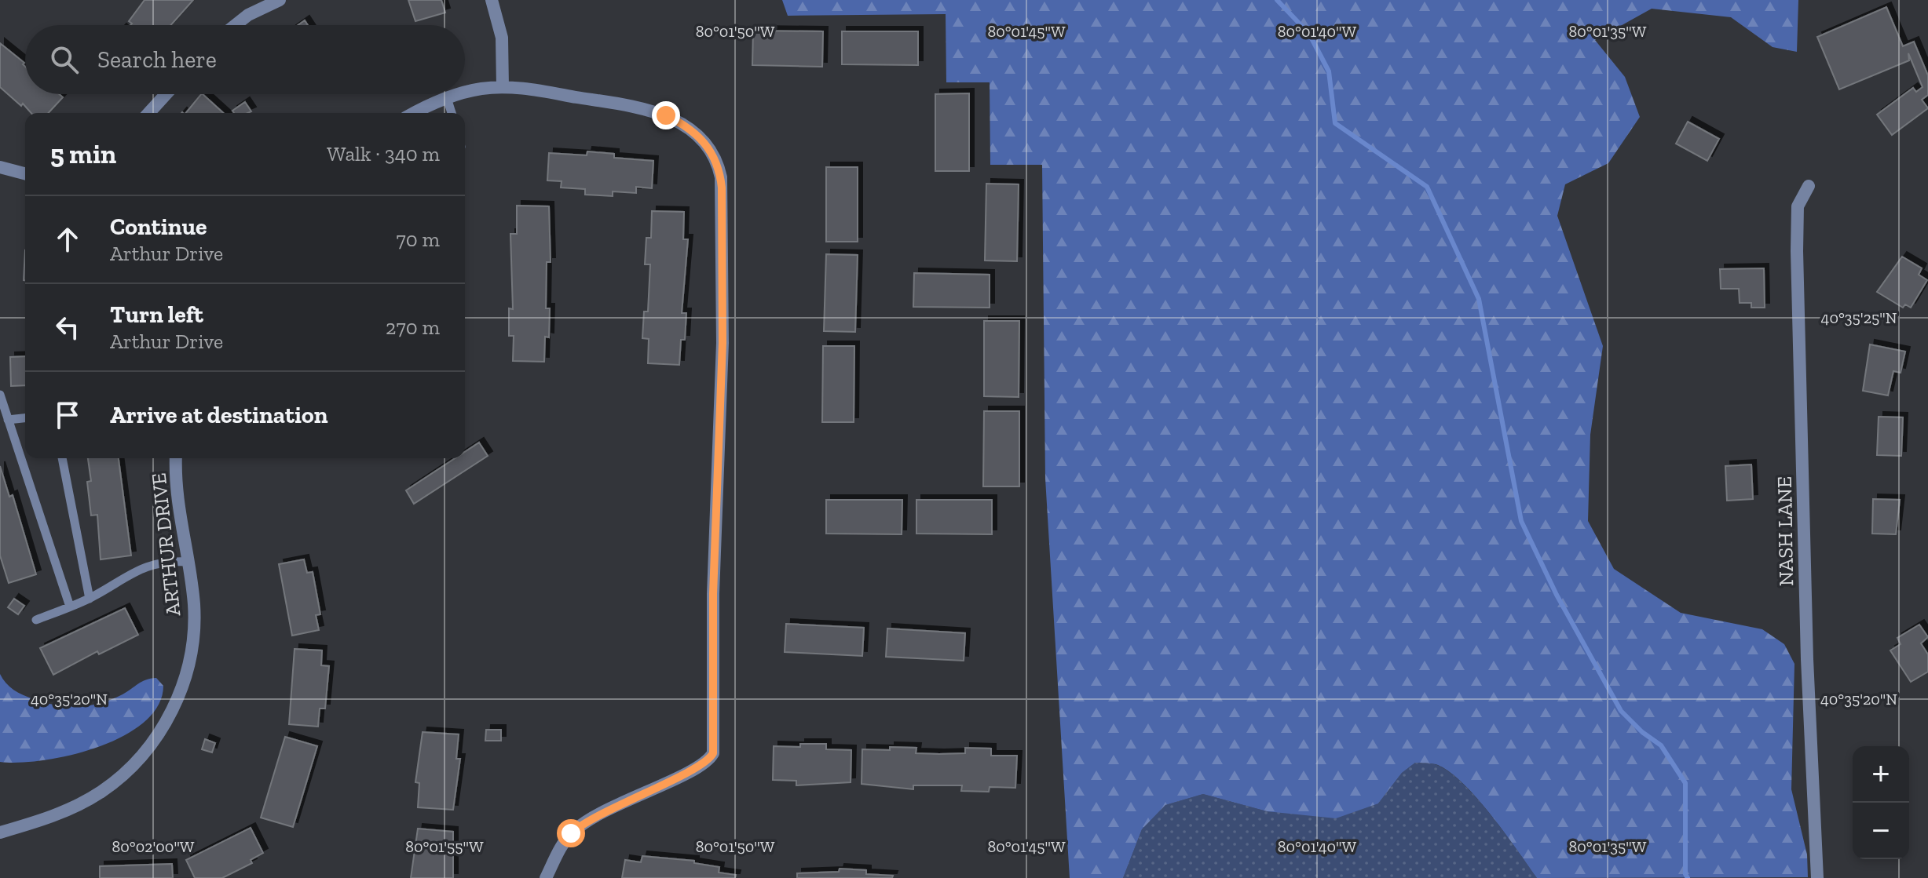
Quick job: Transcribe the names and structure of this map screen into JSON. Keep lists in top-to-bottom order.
{
  "streets": {
    "street": ["NASH LANE", "ARTHUR DRIVE"]
  },
  "page": {
    "search": "Search here",
    "heading": ["5 min", "Walk · 340 m"],
    "list": [
      ["Continue", "Arthur Drive", "70 m"],
      ["Turn left", "Arthur Drive", "270 m"],
      "Arrive at destination"
    ],
    "map_buttons": ["+", "−"]
  },
  "coordinates": [
    "80°01'50\"W",
    "80°01'45\"W",
    "80°01'40\"W",
    "80°01'35\"W",
    "40°35'25\"N",
    "40°35'20\"N",
    "80°02'00\"W",
    "80°01'55\"W"
  ]
}
